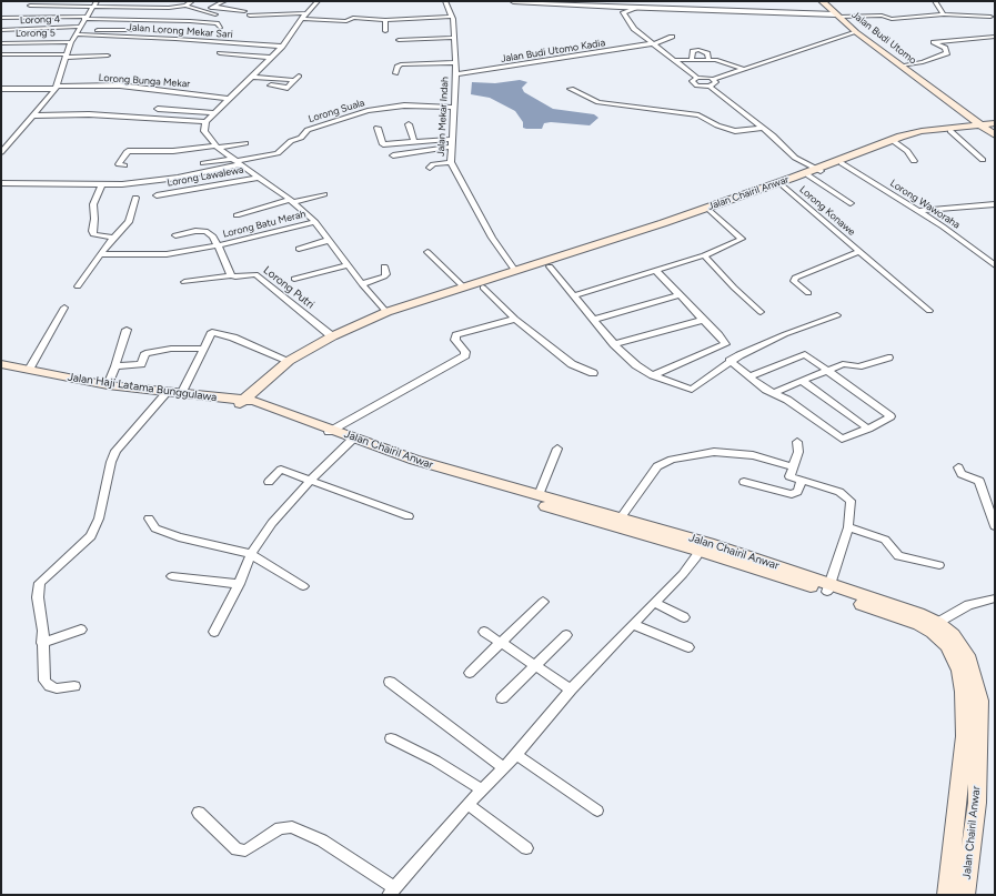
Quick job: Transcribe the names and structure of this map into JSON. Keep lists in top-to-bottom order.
{
  "streets": {
    "main road": ["Jalan Budi Utomo", "Jalan Chairil Anwar", "Jalan Haji Latama Bunggulawa"],
    "street": [
      "Lorong 4",
      "Jalan Lorong Mekar Sari",
      "Lorong 5",
      "Jalan Budi Utomo Kadia",
      "Lorong Bunga Mekar",
      "Lorong Suala",
      "Jalan Mekar Indah",
      "Lorong Lawalewa",
      "Lorong Waworaha",
      "Lorong Konawe",
      "Lorong Batu Merah",
      "Lorong Putri"
    ]
  },
  "crossings": [
    ["Lorong 4", "Jalan Lorong Mekar Sari"],
    ["Jalan Budi Utomo", "Jalan Chairil Anwar"],
    ["Jalan Budi Utomo Kadia", "Jalan Mekar Indah"],
    ["Lorong Suala", "Jalan Mekar Indah"],
    ["Jalan Mekar Indah", "Jalan Chairil Anwar"],
    ["Jalan Chairil Anwar", "Lorong Waworaha"],
    ["Jalan Chairil Anwar", "Lorong Konawe"],
    ["Jalan Chairil Anwar", "Lorong Putri"],
    ["Jalan Chairil Anwar", "Jalan Haji Latama Bunggulawa"]
  ]
}
